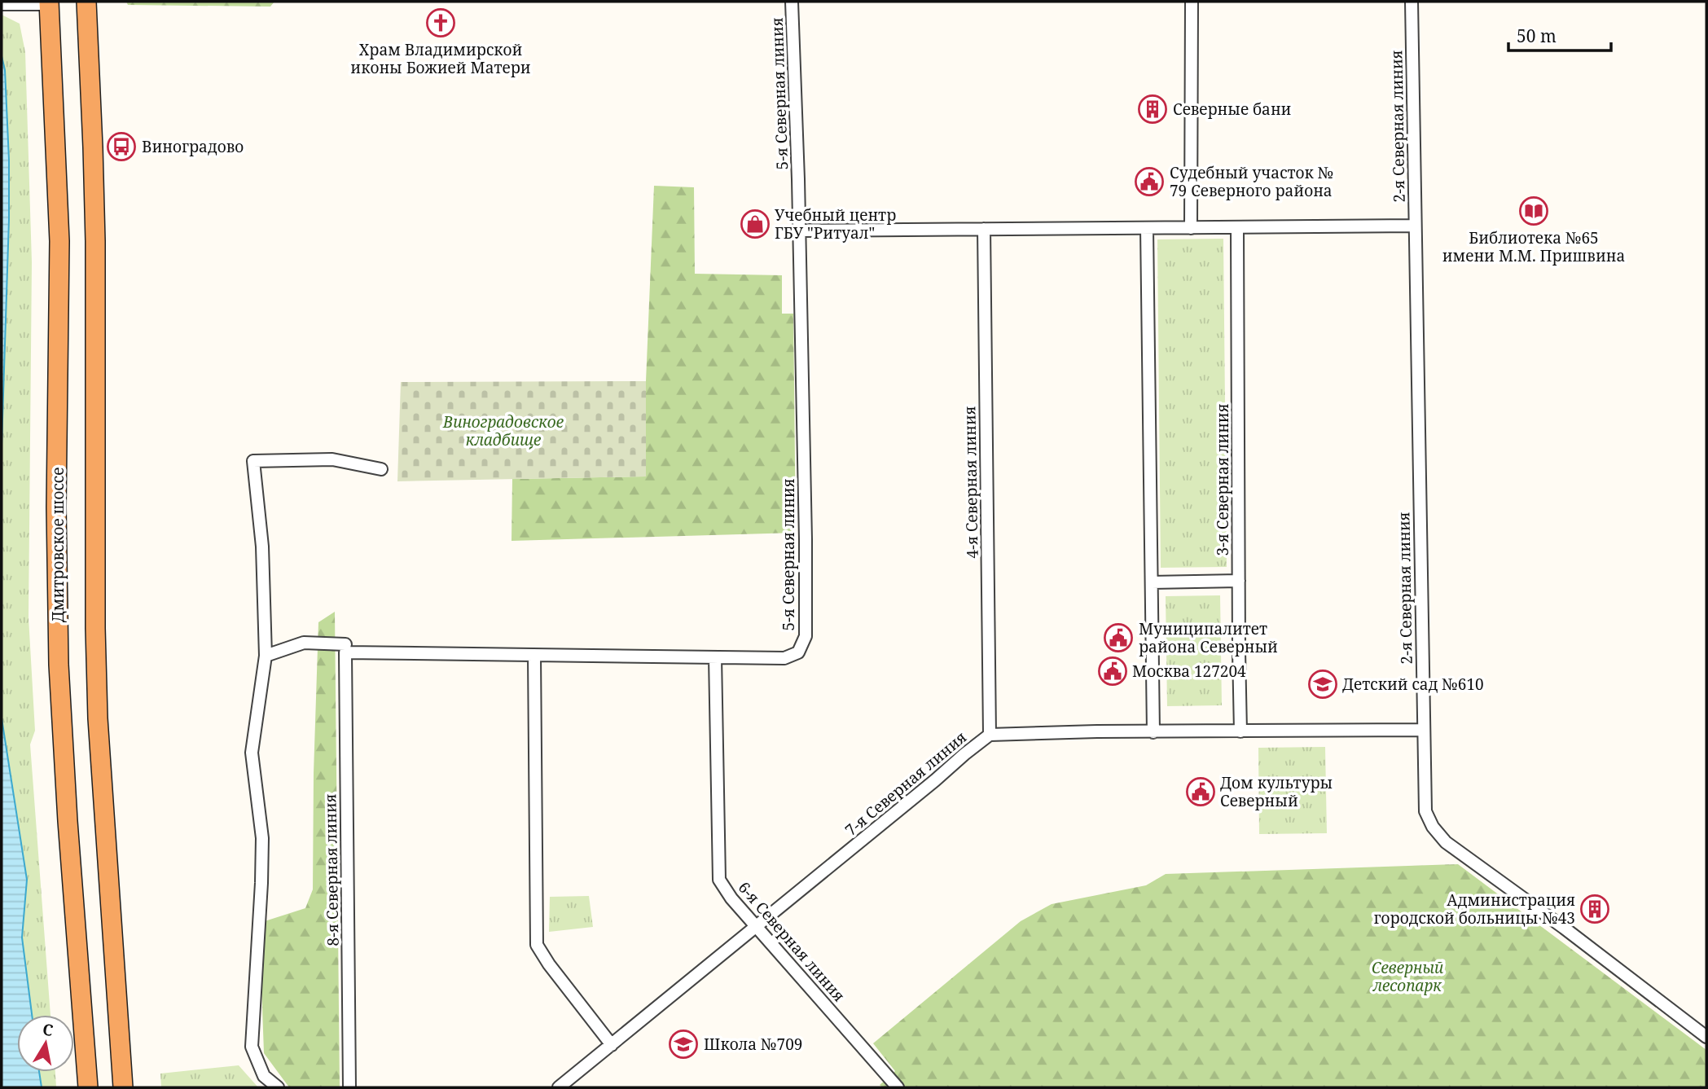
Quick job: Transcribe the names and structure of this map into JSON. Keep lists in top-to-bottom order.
{
  "streets": {
    "highway": ["Дмитровское шоссе"],
    "street": [
      "5-я Северная линия",
      "2-я Северная линия",
      "3-я Северная линия",
      "4-я Северная линия",
      "7-я Северная линия",
      "8-я Северная линия",
      "6-я Северная линия"
    ]
  },
  "crossings": [
    ["5-я Северная линия", "8-я Северная линия"],
    ["5-я Северная линия", "6-я Северная линия"],
    ["2-я Северная линия", "7-я Северная линия"],
    ["3-я Северная линия", "7-я Северная линия"],
    ["4-я Северная линия", "7-я Северная линия"],
    ["7-я Северная линия", "6-я Северная линия"]
  ],
  "parks": ["Виноградовское кладбище", "Северный лесопарк"],
  "places": {
    "church": ["Храм Владимирской иконы Божией Матери"],
    "building": ["Северные бани", "Администрация городской больницы №43"],
    "bus stop": ["Виноградово"],
    "public building": [
      "Судебный участок № 79 Северного района",
      "Муниципалитет района Северный",
      "Москва 127204",
      "Дом культуры Северный"
    ],
    "library": ["Библиотека №65 имени М.М. Пришвина"],
    "shop": ["Учебный центр ГБУ \"Ритуал\""],
    "school or university": ["Детский сад №610", "Школа №709"]
  },
  "scale_bar": "50 m",
  "north": "top"
}
